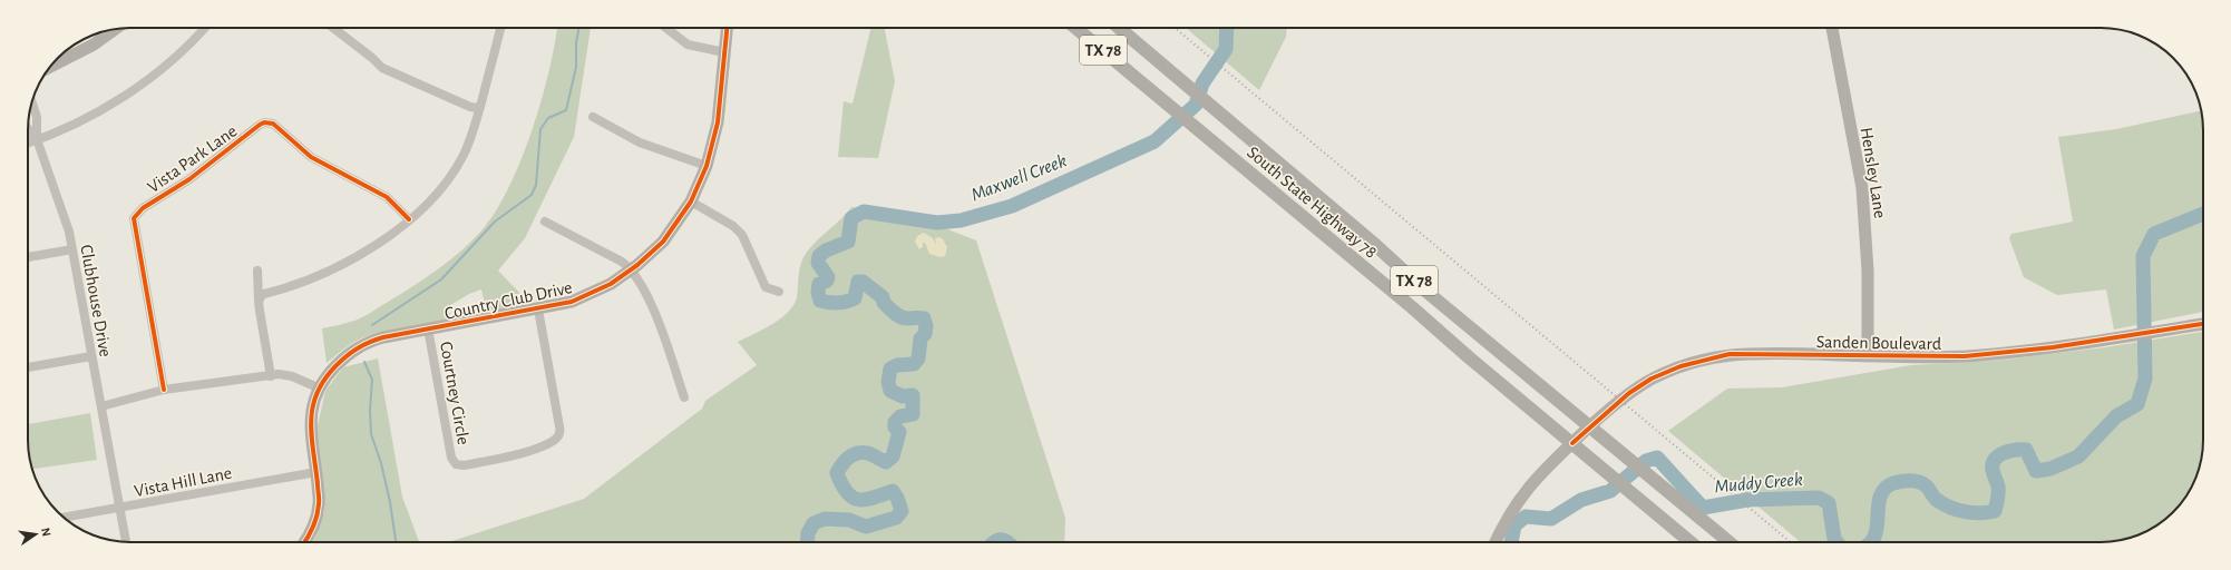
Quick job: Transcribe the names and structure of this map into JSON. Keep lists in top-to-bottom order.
{
  "streets": {
    "main road": ["TX 78", "South State Highway 78"],
    "street": [
      "Vista Park Lane",
      "Hensley Lane",
      "Country Club Drive",
      "Clubhouse Drive",
      "Sanden Boulevard",
      "Courtney Circle",
      "Vista Hill Lane"
    ]
  },
  "crossings": [
    ["Hensley Lane", "Sanden Boulevard"],
    ["South State Highway 78", "Sanden Boulevard"],
    ["Country Club Drive", "Courtney Circle"],
    ["Country Club Drive", "Vista Hill Lane"],
    ["Clubhouse Drive", "Vista Hill Lane"]
  ],
  "water": ["Maxwell Creek", "Muddy Creek"],
  "north": "right"
}
